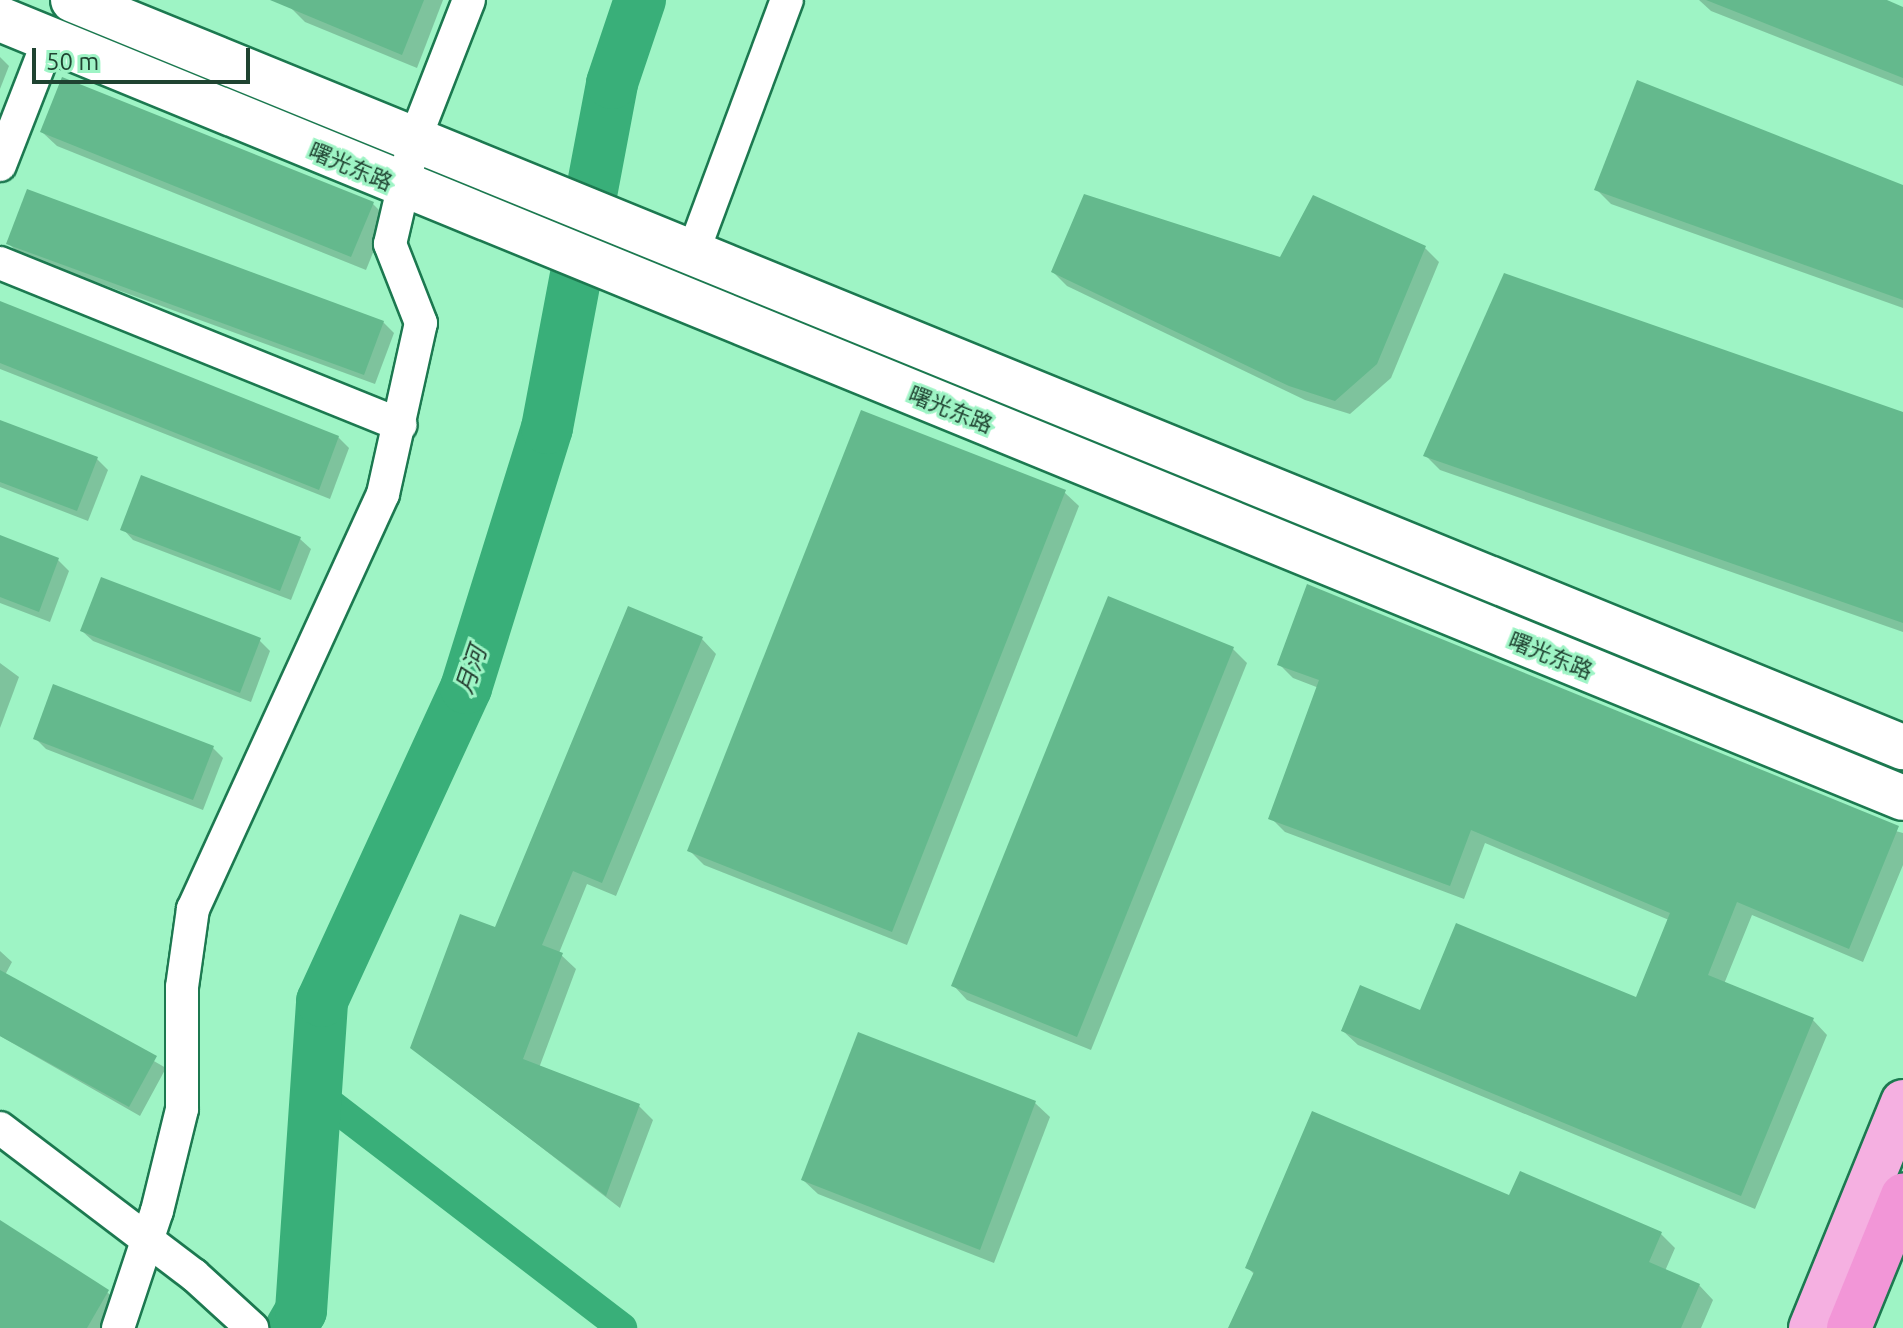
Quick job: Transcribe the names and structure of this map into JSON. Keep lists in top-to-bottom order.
{
  "streets": {
    "main road": ["曙光东路"]
  },
  "water": ["月河"],
  "scale_bar": "50 m"
}
